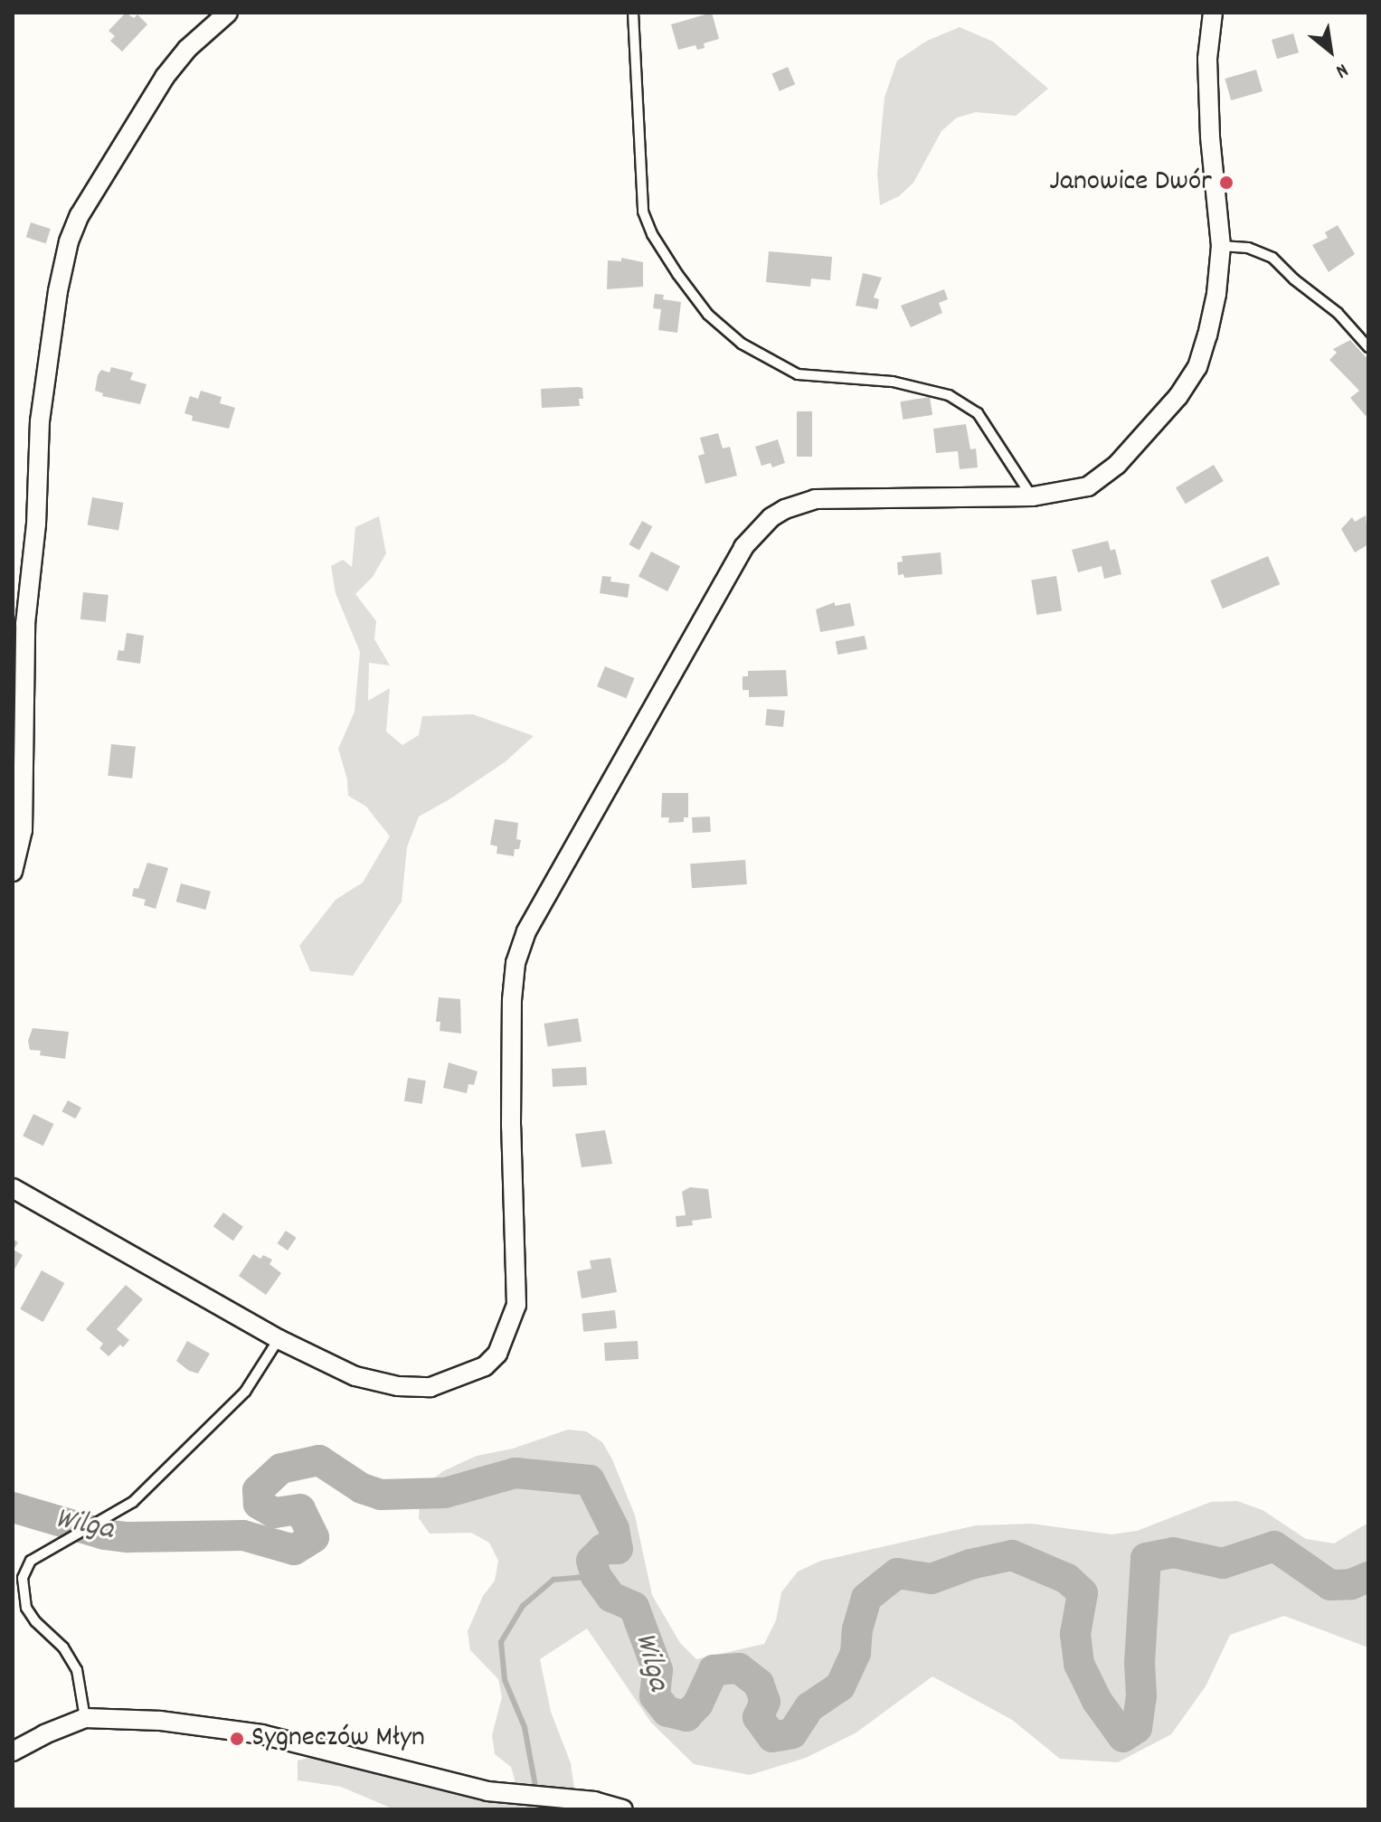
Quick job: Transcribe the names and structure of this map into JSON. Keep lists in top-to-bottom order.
{
  "water": ["Wilga"],
  "places": ["Janowice Dwór", "Sygneczów Młyn"],
  "north": "bottom right"
}
